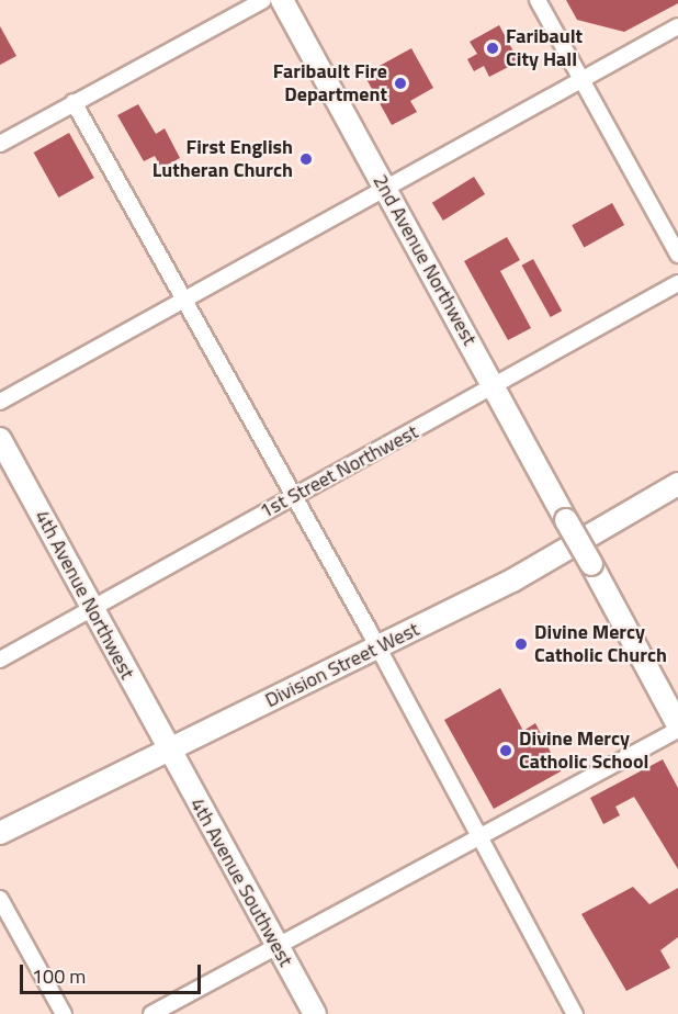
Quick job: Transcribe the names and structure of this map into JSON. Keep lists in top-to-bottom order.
{
  "streets": {
    "street": [
      "2nd Avenue Northwest",
      "1st Street Northwest",
      "4th Avenue Northwest",
      "Division Street West",
      "4th Avenue Southwest"
    ]
  },
  "crossings": [
    ["2nd Avenue Northwest", "1st Street Northwest"],
    ["1st Street Northwest", "4th Avenue Northwest"],
    ["4th Avenue Northwest", "Division Street West"],
    ["4th Avenue Northwest", "4th Avenue Southwest"],
    ["Division Street West", "4th Avenue Southwest"]
  ],
  "places": [
    "Faribault City Hall",
    "Faribault Fire Department",
    "First English Lutheran Church",
    "Divine Mercy Catholic Church",
    "Divine Mercy Catholic School"
  ],
  "scale_bar": "100 m"
}
